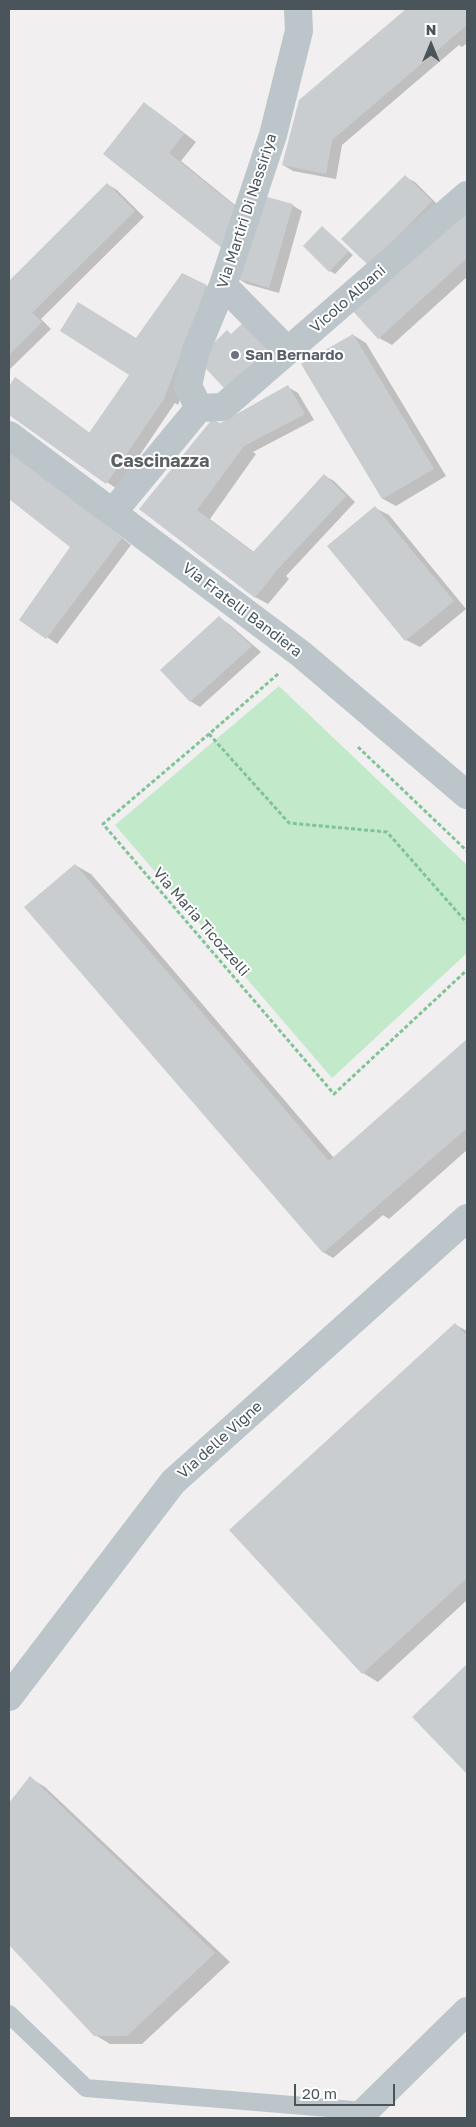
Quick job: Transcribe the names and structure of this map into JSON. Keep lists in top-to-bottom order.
{
  "streets": {
    "street": [
      "Via Martiri Di Nassiriya",
      "Vicolo Albani",
      "Via Fratelli Bandiera",
      "Via delle Vigne"
    ],
    "path": ["Via Maria Ticozzelli"]
  },
  "crossings": [
    ["Via Martiri Di Nassiriya", "Vicolo Albani"],
    ["Via Fratelli Bandiera", "Via Maria Ticozzelli"]
  ],
  "districts": ["Cascinazza"],
  "places": ["San Bernardo"],
  "scale_bar": "20 m",
  "north": "top"
}
